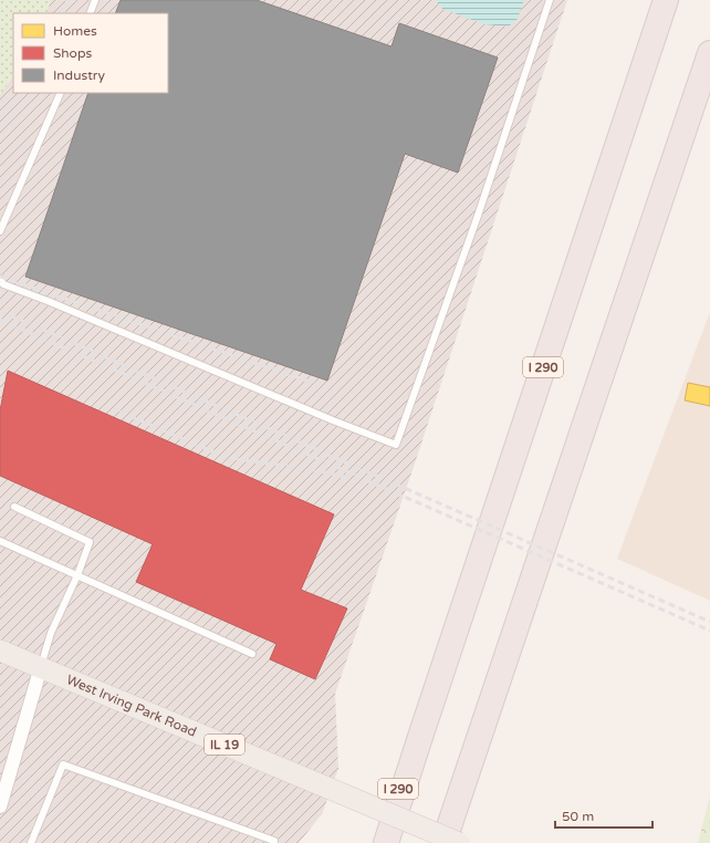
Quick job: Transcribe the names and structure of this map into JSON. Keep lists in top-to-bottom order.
{
  "streets": {
    "highway": ["I 290"],
    "main road": ["West Irving Park Road", "IL 19"]
  },
  "legend": ["Homes", "Shops", "Industry"],
  "scale_bar": "50 m"
}
